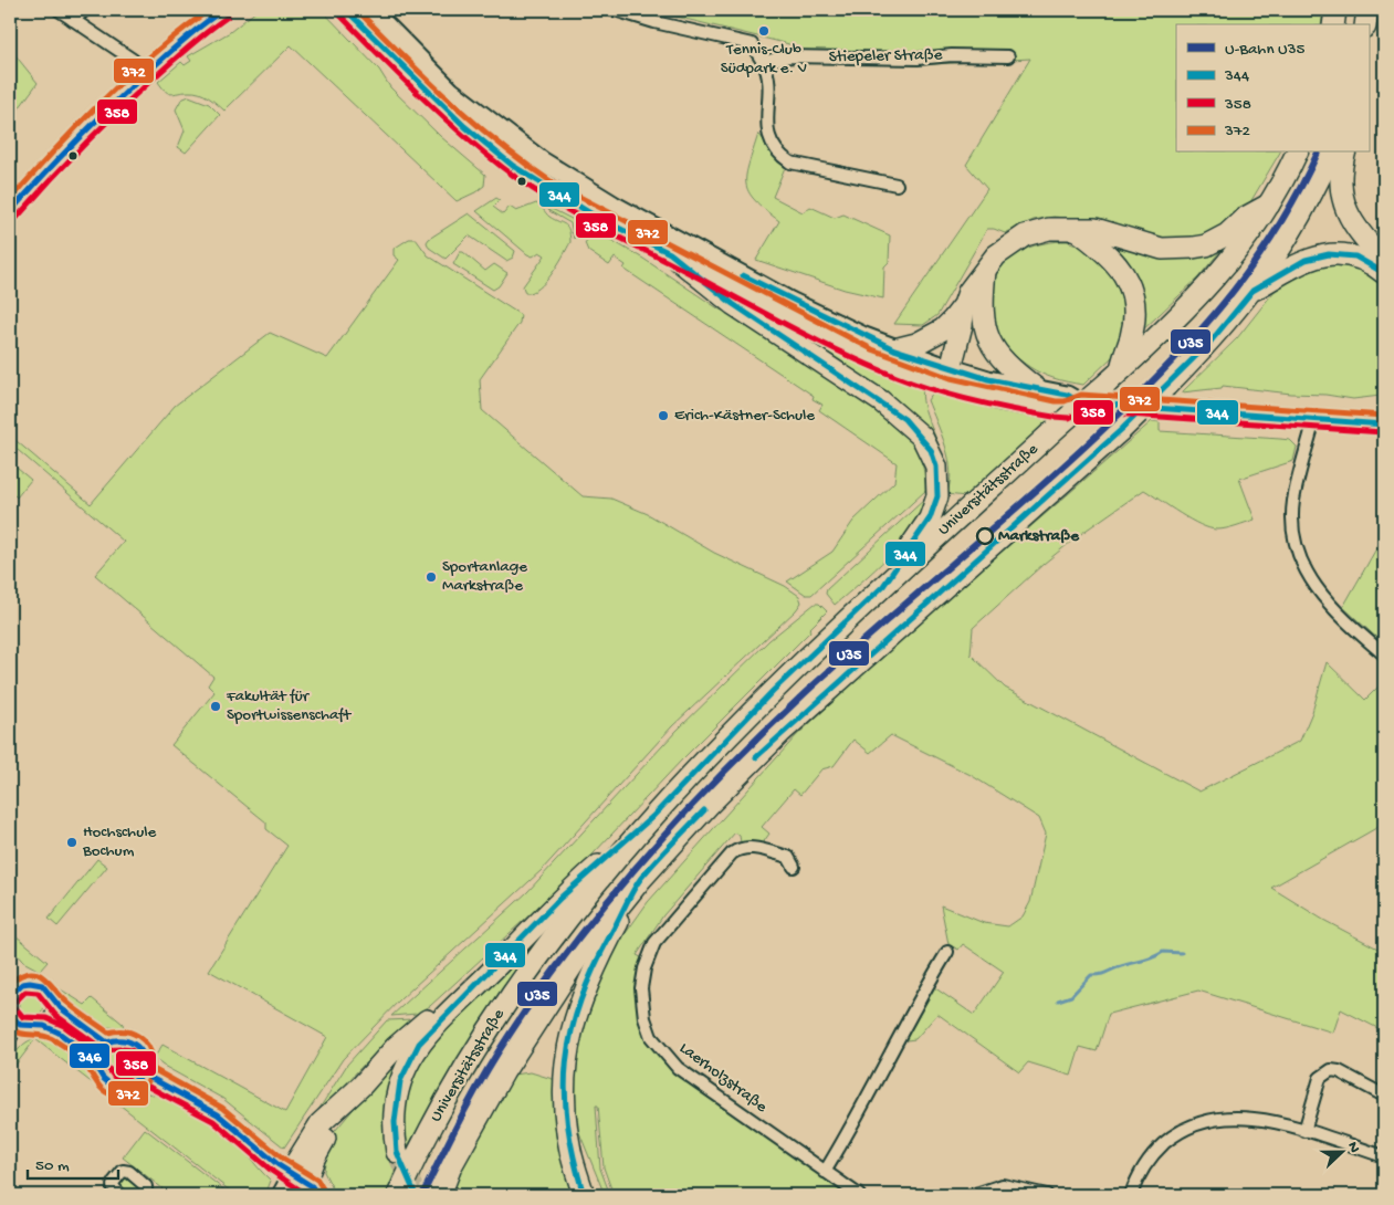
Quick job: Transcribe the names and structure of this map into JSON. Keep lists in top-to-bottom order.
{
  "streets": {
    "highway": ["Universitätsstraße"],
    "street": ["Stiepeler Straße", "Laerholzstraße"]
  },
  "places": [
    "Tennis-Club Südpark e. V",
    "Erich-Kästner-Schule",
    "Markstraße",
    "Sportanlage Markstraße",
    "Fakultät für Sportwissenschaft",
    "Hochschule Bochum"
  ],
  "lines": [
    "transit line 344",
    "transit line 372",
    "transit line 346",
    "transit line 358",
    "metro line U35"
  ],
  "legend": [
    "U-Bahn U35",
    "344",
    "358",
    "372"
  ],
  "scale_bar": "50 m",
  "north": "right"
}
